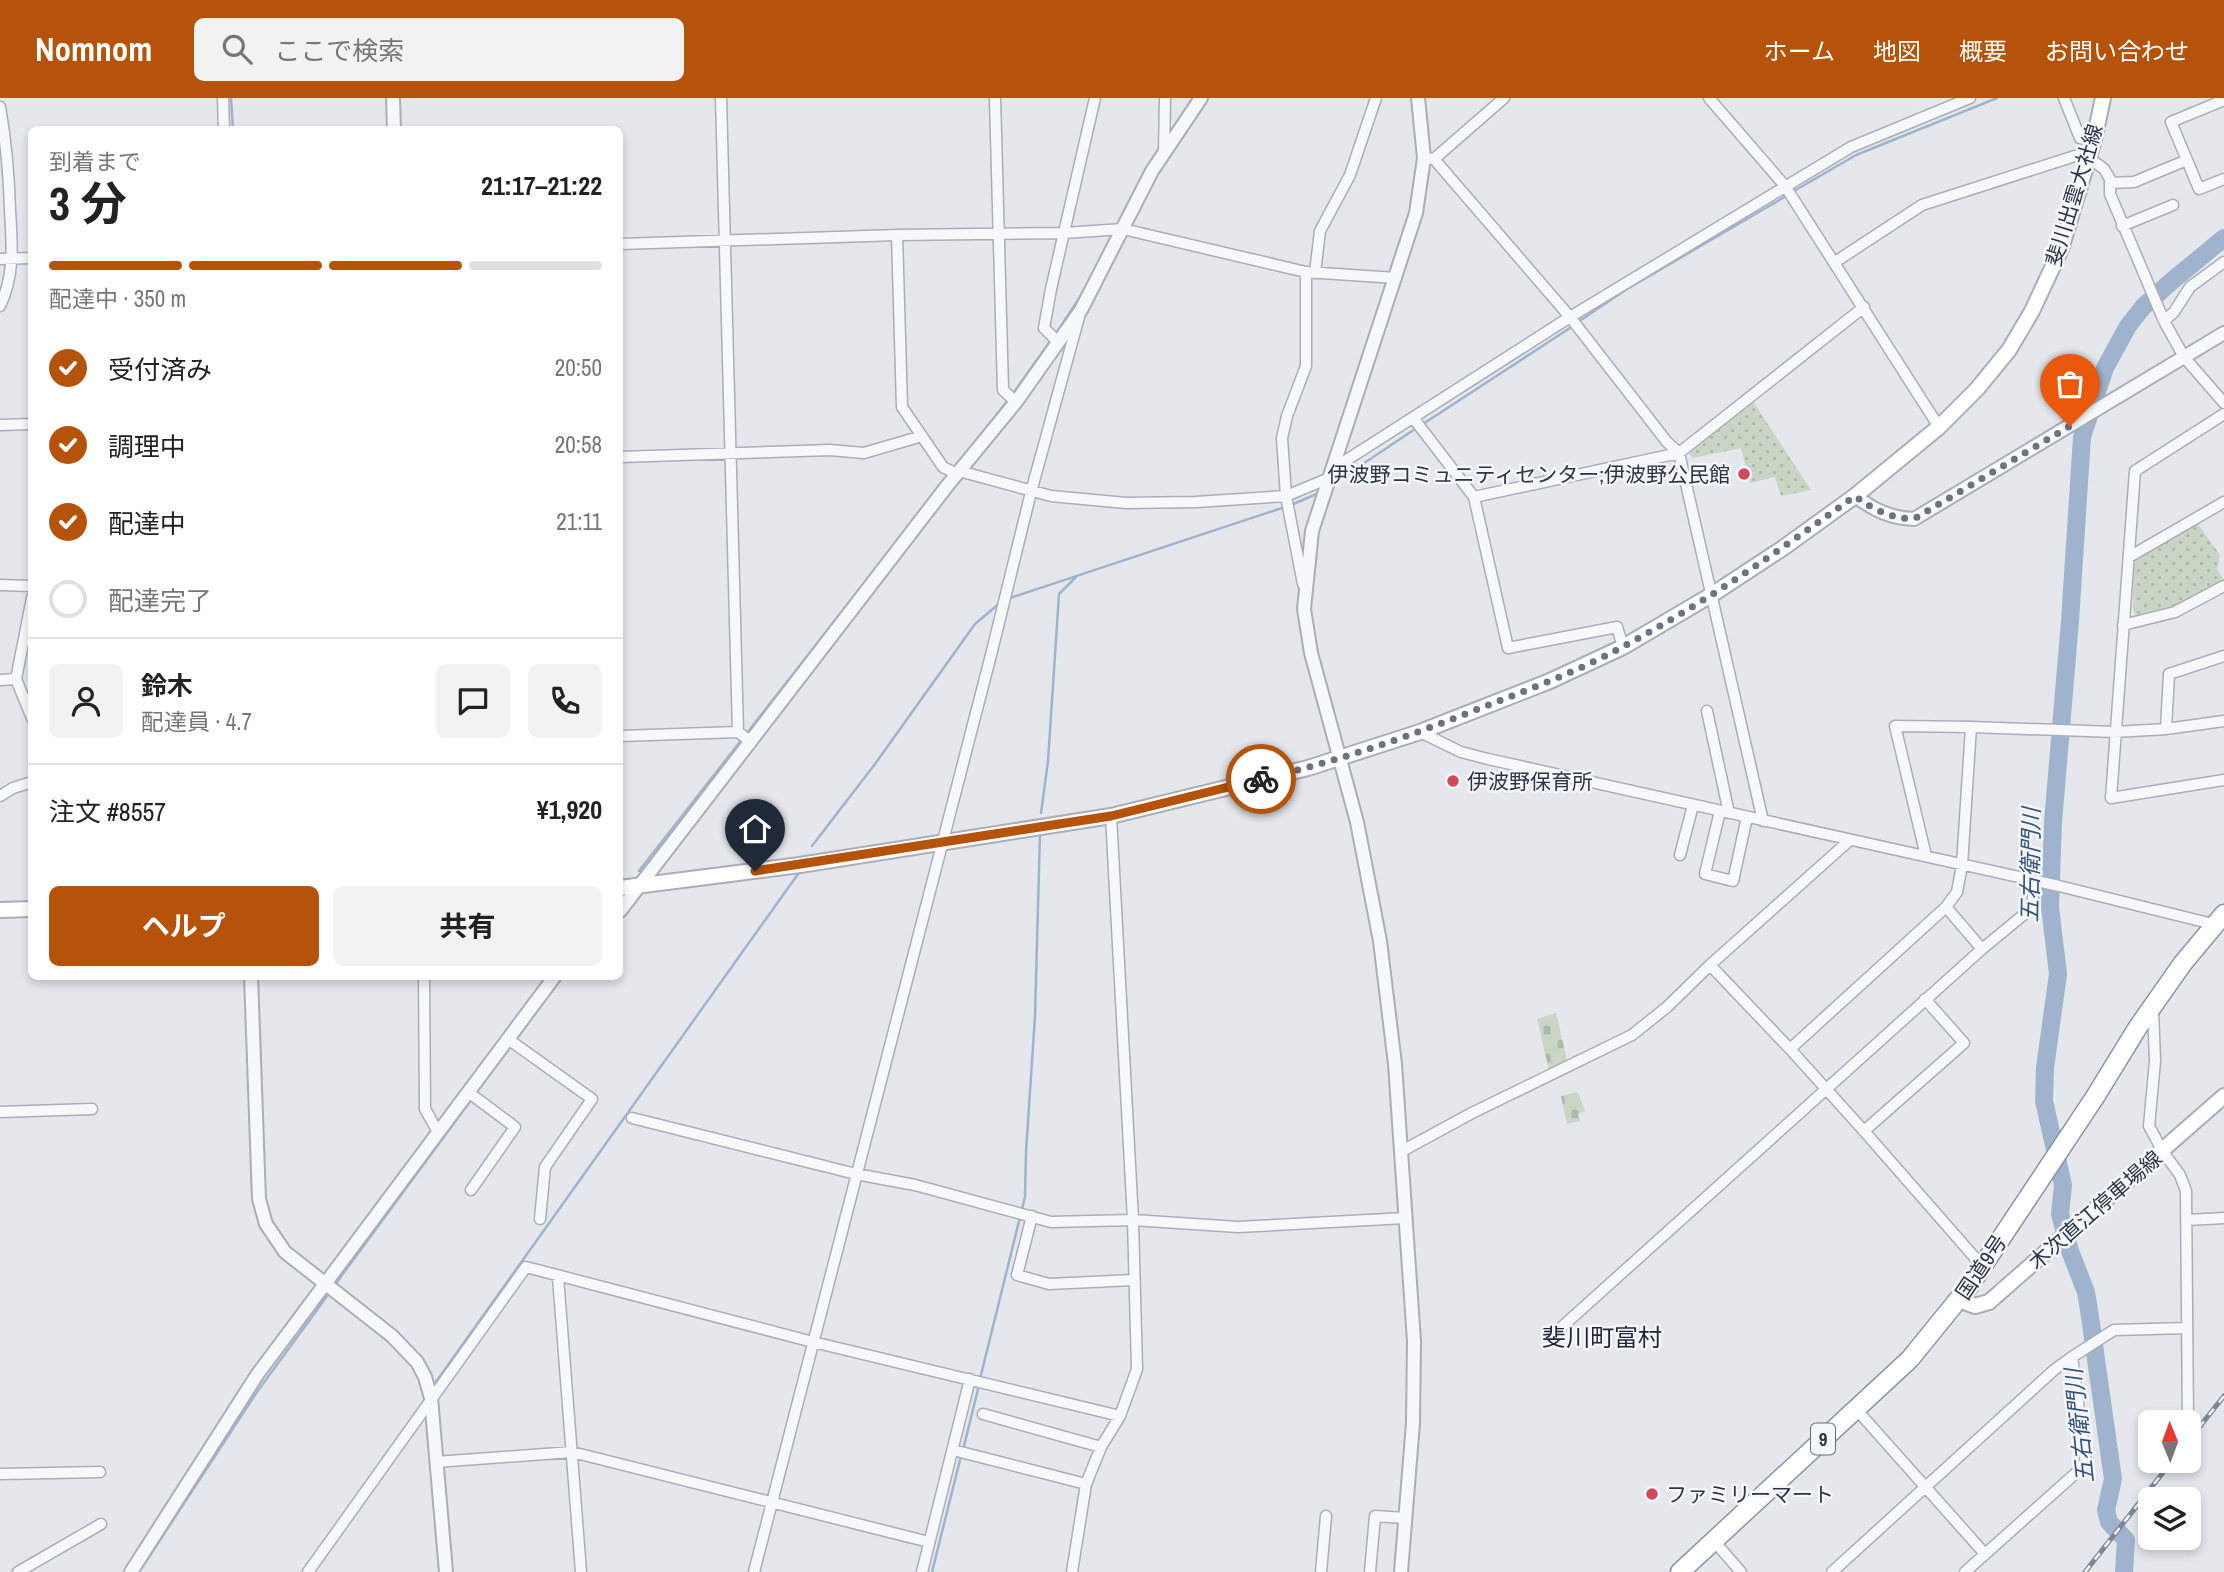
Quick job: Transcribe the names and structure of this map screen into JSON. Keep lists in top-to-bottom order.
{
  "streets": {
    "highway": ["国道9号", "9"],
    "main road": ["斐川出雲大社線", "木次直江停車場線"]
  },
  "crossings": [
    ["木次直江停車場線", "国道9号"]
  ],
  "districts": ["斐川町富村"],
  "water": ["五右衛門川"],
  "places": ["伊波野コミュニティセンター;伊波野公民館", "伊波野保育所", "ファミリーマート"],
  "north": "top",
  "page": {
    "header": "Nomnom",
    "search": "ここで検索",
    "nav": [
      "ホーム",
      "地図",
      "概要",
      "お問い合わせ"
    ],
    "heading": ["3 分", "到着まで", "21:17–21:22"],
    "panel": [
      "鈴木",
      "配達員 · 4.7",
      "注文 #8557",
      "¥1,920"
    ],
    "bar": "配達中 · 350 m",
    "list": [
      ["受付済み", "20:50"],
      ["調理中", "20:58"],
      ["配達中", "21:11"],
      "配達完了"
    ],
    "buttons": ["ヘルプ", "共有"]
  }
}
